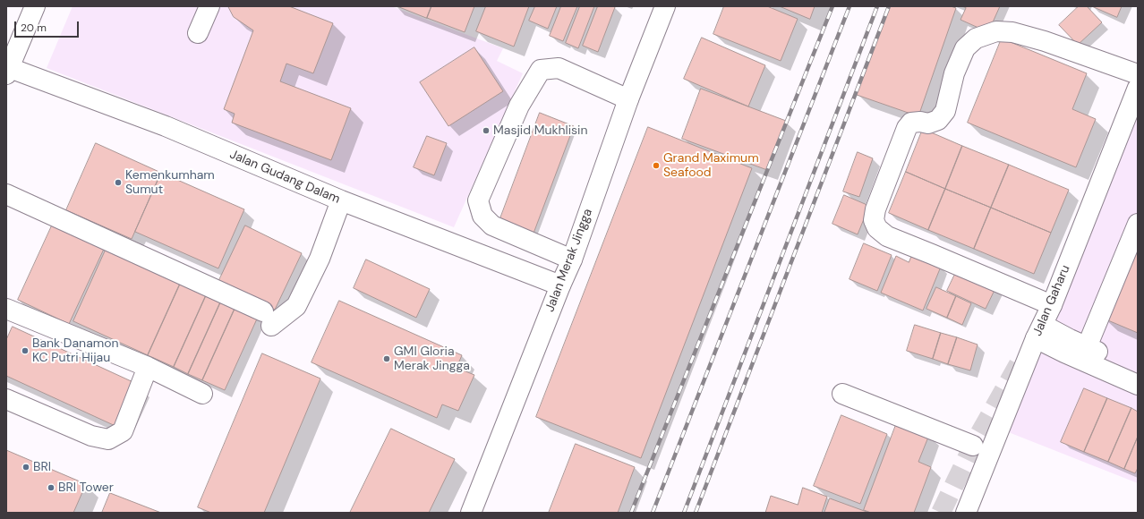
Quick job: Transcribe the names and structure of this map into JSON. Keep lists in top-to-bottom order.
{
  "streets": {
    "street": ["Jalan Gudang Dalam", "Jalan Merak Jingga", "Jalan Gaharu"]
  },
  "crossings": [
    ["Jalan Gudang Dalam", "Jalan Merak Jingga"]
  ],
  "places": [
    "Masjid Mukhlisin",
    "Grand Maximum Seafood",
    "Kemenkumham Sumut",
    "Bank Danamon KC Putri Hijau",
    "GMI Gloria Merak Jingga",
    "BRI",
    "BRI Tower"
  ],
  "scale_bar": "20 m"
}
